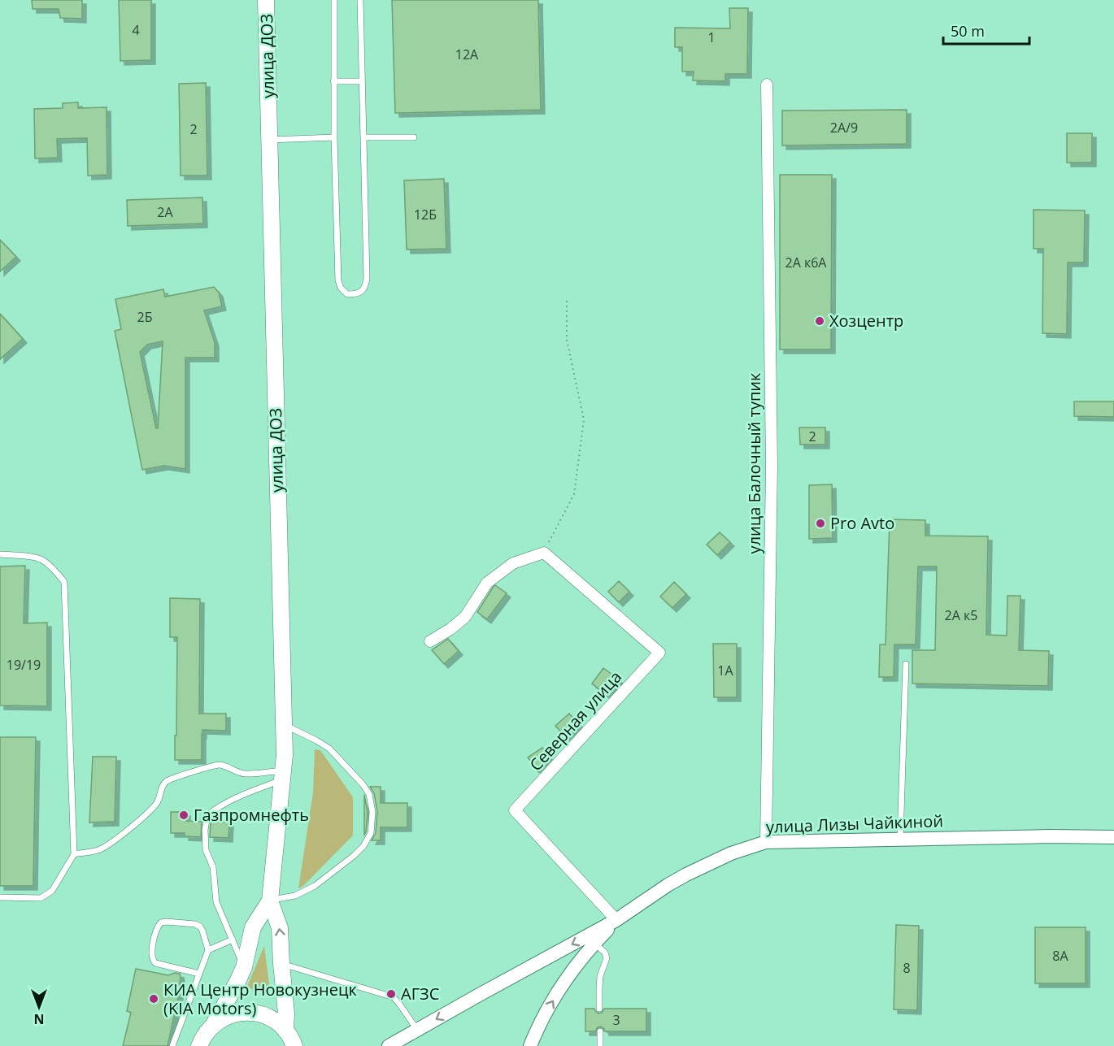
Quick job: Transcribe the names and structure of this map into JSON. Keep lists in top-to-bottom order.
{
  "streets": {
    "main road": ["улица ДОЗ"],
    "street": ["улица Балочный тупик", "Северная улица", "улица Лизы Чайкиной"]
  },
  "crossings": [
    ["улица Балочный тупик", "улица Лизы Чайкиной"],
    ["Северная улица", "улица Лизы Чайкиной"]
  ],
  "places": [
    "Хозцентр",
    "Pro Аvto",
    "Газпромнефть",
    "АГЗС",
    "КИА Центр Новокузнецк (KIA Motors)"
  ],
  "house_numbers": [
    "4",
    "1",
    "12А",
    "2А/9",
    "2",
    "2А",
    "12Б",
    "2А к6А",
    "2Б",
    "2",
    "2А к5",
    "19/19",
    "1А",
    "8А",
    "8",
    "3"
  ],
  "scale_bar": "50 m",
  "north": "bottom"
}
